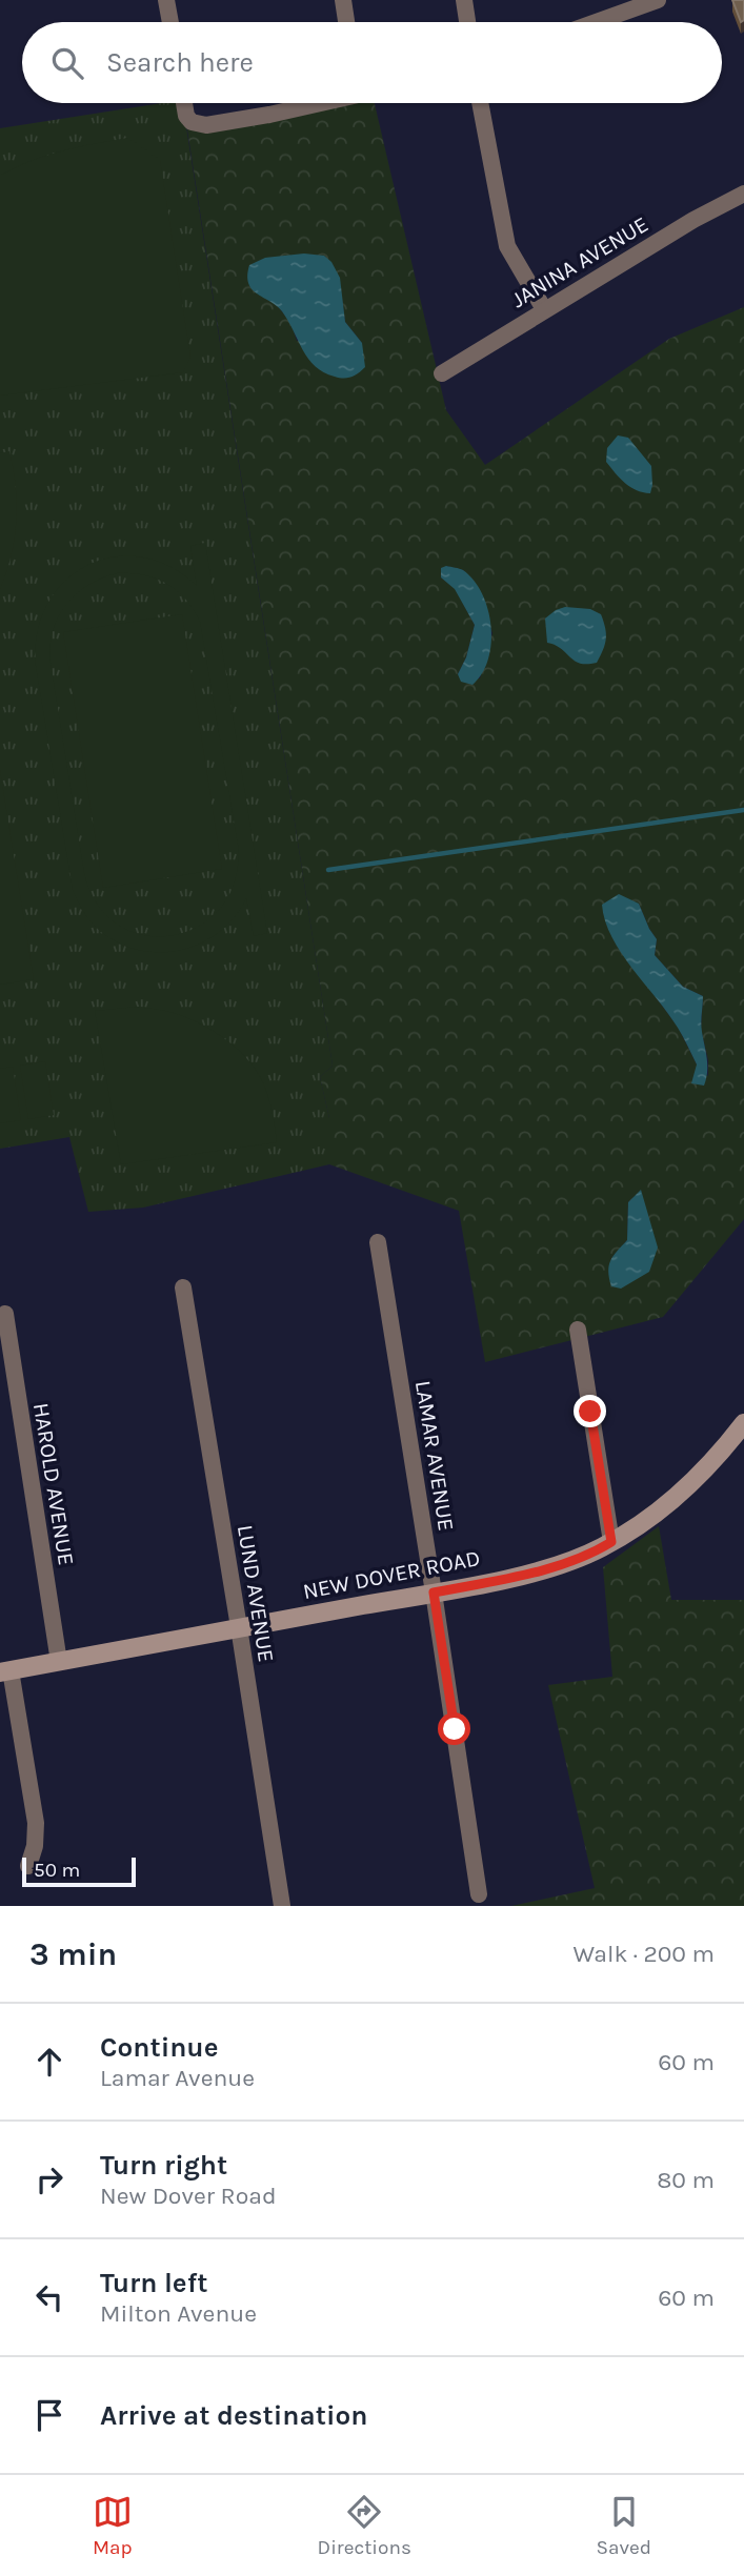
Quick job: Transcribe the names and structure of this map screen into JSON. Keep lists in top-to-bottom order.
{
  "streets": {
    "street": [
      "JANINA AVENUE",
      "LAMAR AVENUE",
      "HAROLD AVENUE",
      "NEW DOVER ROAD",
      "LUND AVENUE"
    ]
  },
  "crossings": [
    ["LAMAR AVENUE", "NEW DOVER ROAD"],
    ["HAROLD AVENUE", "NEW DOVER ROAD"],
    ["NEW DOVER ROAD", "LUND AVENUE"]
  ],
  "scale_bar": "50 m",
  "page": {
    "search": "Search here",
    "scale": "50 m",
    "heading": ["3 min", "Walk · 200 m"],
    "list": [
      ["Continue", "Lamar Avenue", "60 m"],
      ["Turn right", "New Dover Road", "80 m"],
      ["Turn left", "Milton Avenue", "60 m"],
      "Arrive at destination"
    ],
    "nav": ["Map", "Directions", "Saved"]
  }
}
